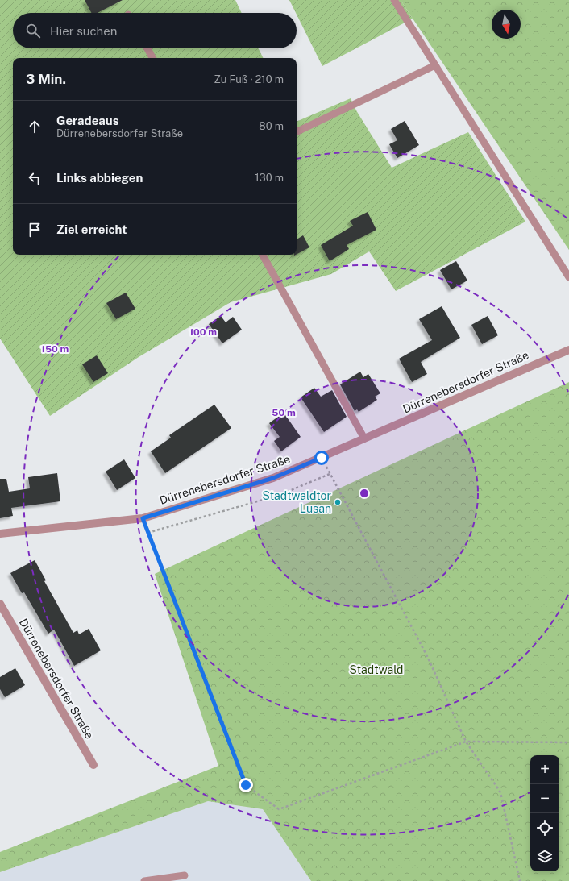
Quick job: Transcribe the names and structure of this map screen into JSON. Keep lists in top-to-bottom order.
{
  "streets": {
    "street": ["Dürrenebersdorfer Straße"]
  },
  "parks": ["Stadtwald"],
  "places": ["Stadtwaldtor Lusan"],
  "north": "bottom",
  "page": {
    "search": "Hier suchen",
    "heading": ["3 Min.", "Zu Fuß · 210 m"],
    "list": [
      ["Geradeaus", "Dürrenebersdorfer Straße", "80 m"],
      ["Links abbiegen", "130 m"],
      "Ziel erreicht"
    ],
    "map_buttons": ["+", "−"]
  },
  "rings": ["100 m", "150 m", "50 m"]
}
